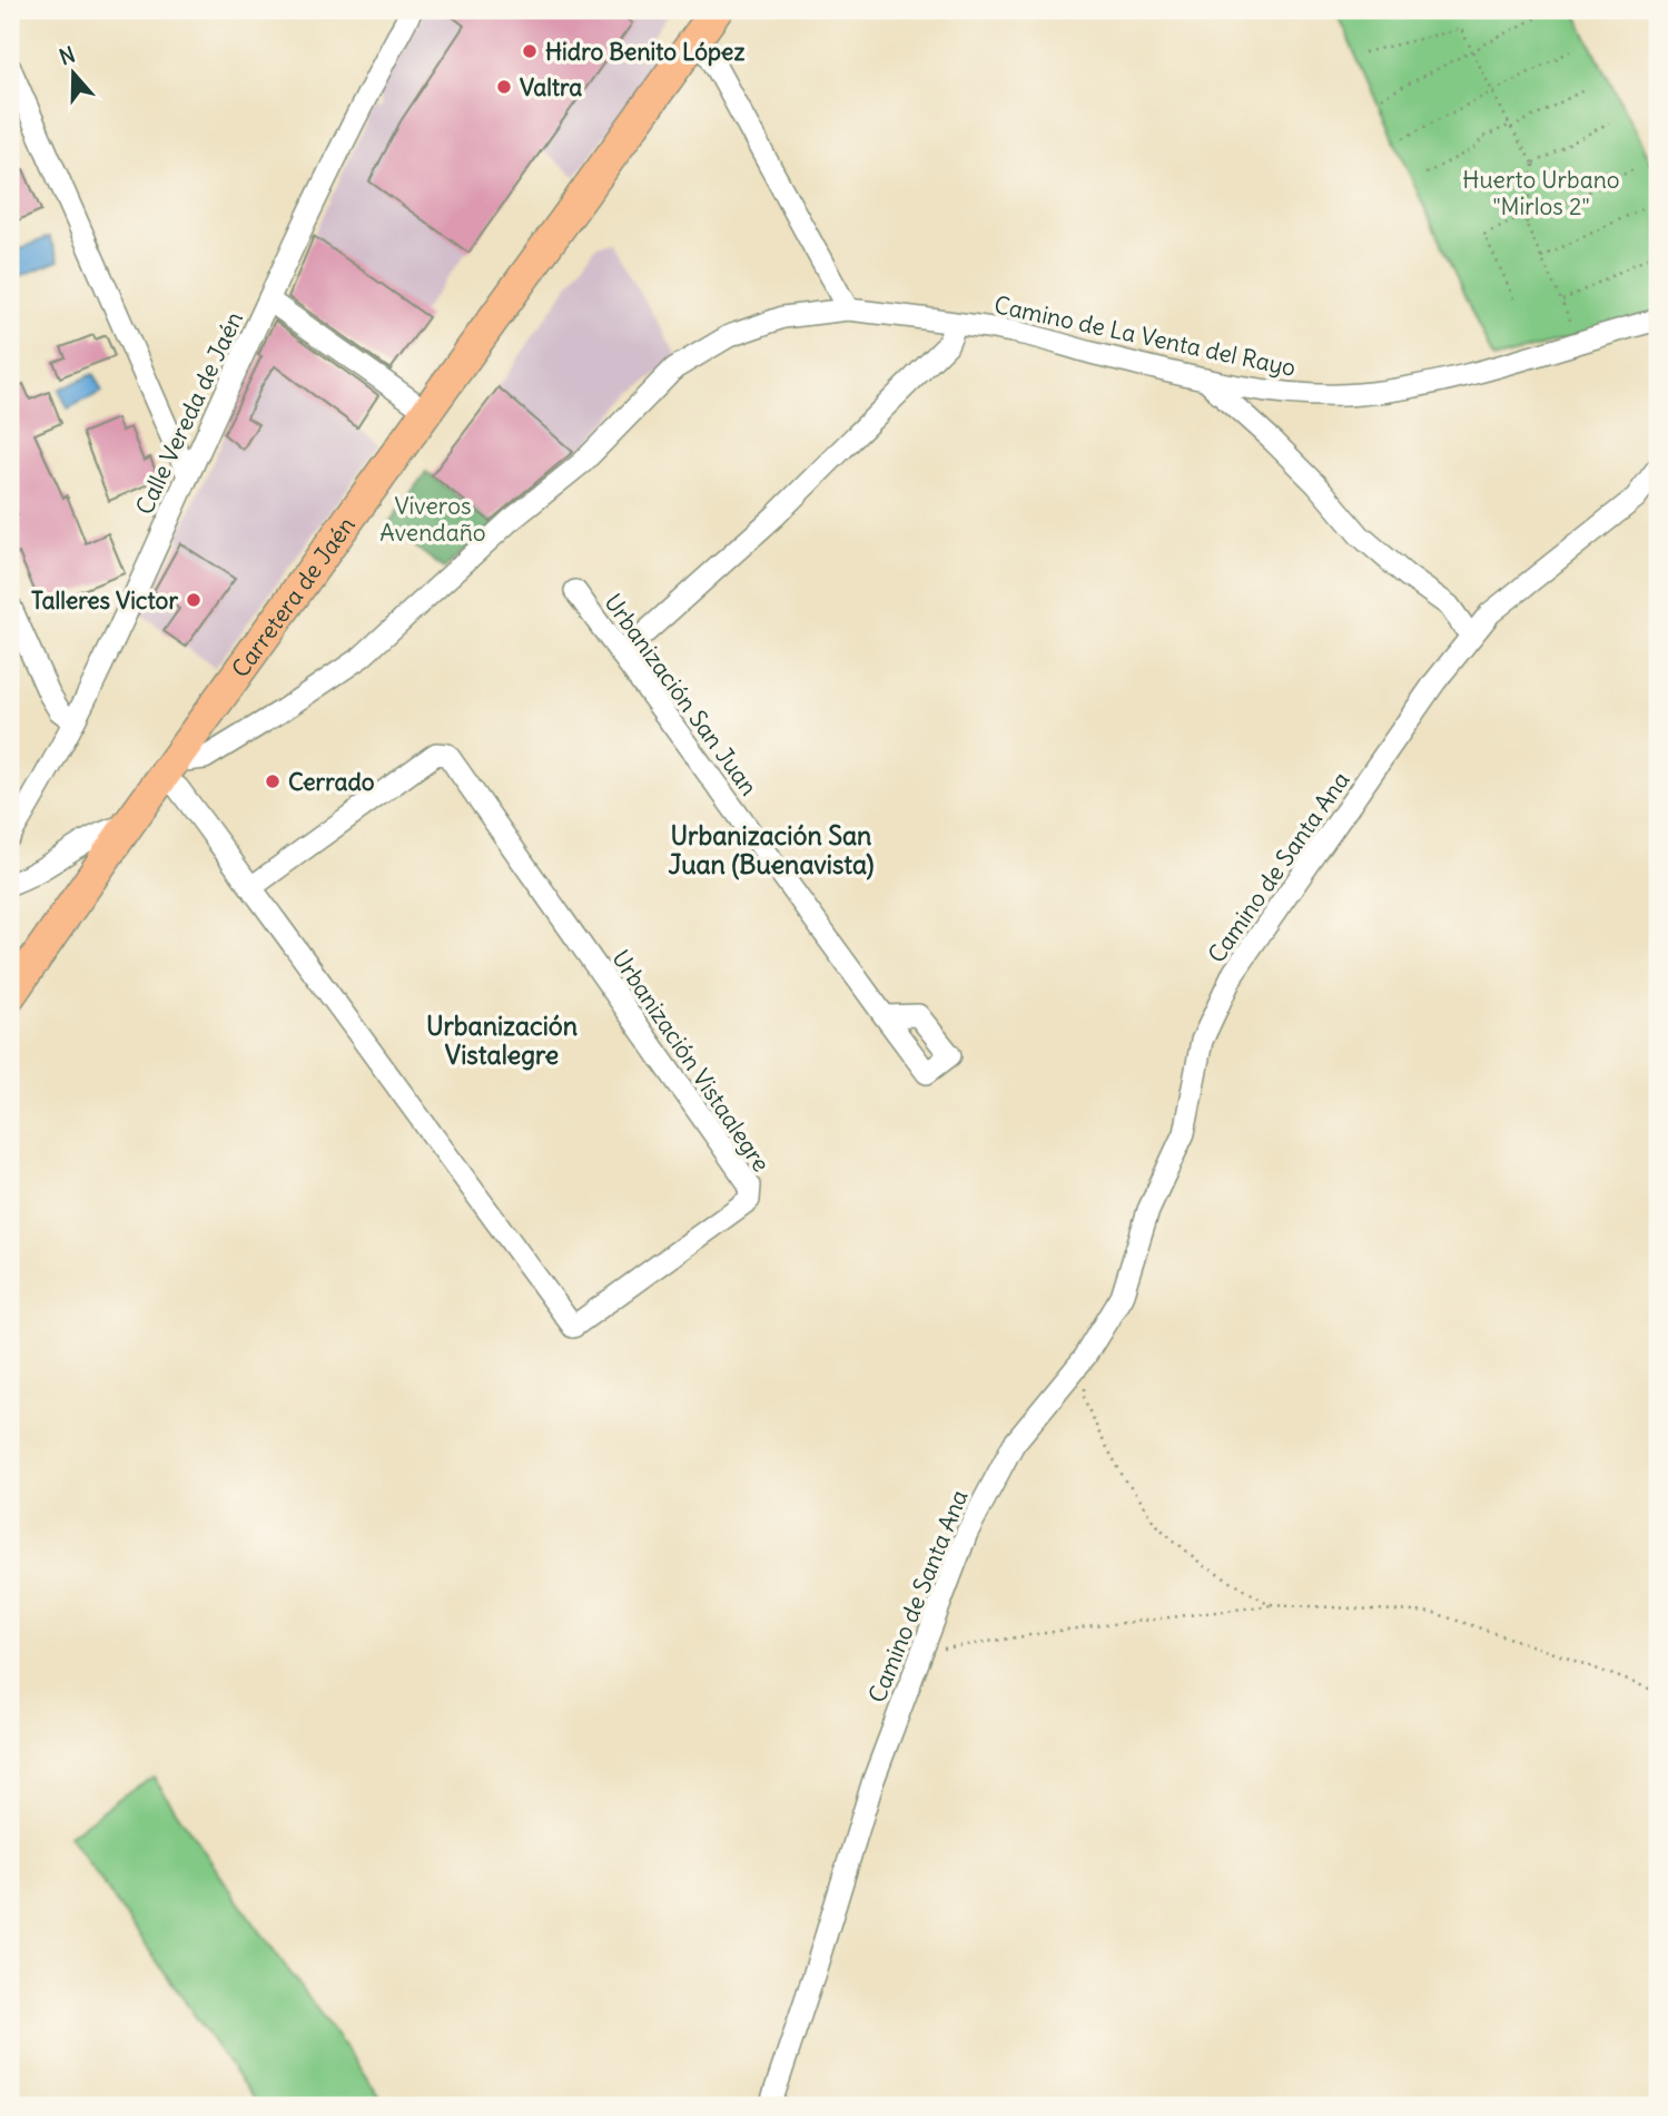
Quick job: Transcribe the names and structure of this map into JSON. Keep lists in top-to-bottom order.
{
  "streets": {
    "highway": ["Carretera de Jaén"],
    "street": [
      "Camino de La Venta del Rayo",
      "Calle Vereda de Jaén",
      "Urbanización San Juan",
      "Camino de Santa Ana",
      "Urbanización Vistaalegre"
    ]
  },
  "crossings": [
    ["Camino de La Venta del Rayo", "Carretera de Jaén"],
    ["Camino de La Venta del Rayo", "Urbanización Vistaalegre"],
    ["Carretera de Jaén", "Urbanización Vistaalegre"]
  ],
  "districts": ["Urbanización San Juan (Buenavista)", "Urbanización Vistalegre"],
  "parks": ["Huerto Urbano \"Mirlos 2\"", "Viveros Avendaño"],
  "places": [
    "Hidro Benito López",
    "Valtra",
    "Talleres Victor",
    "Cerrado"
  ],
  "north": "top"
}
